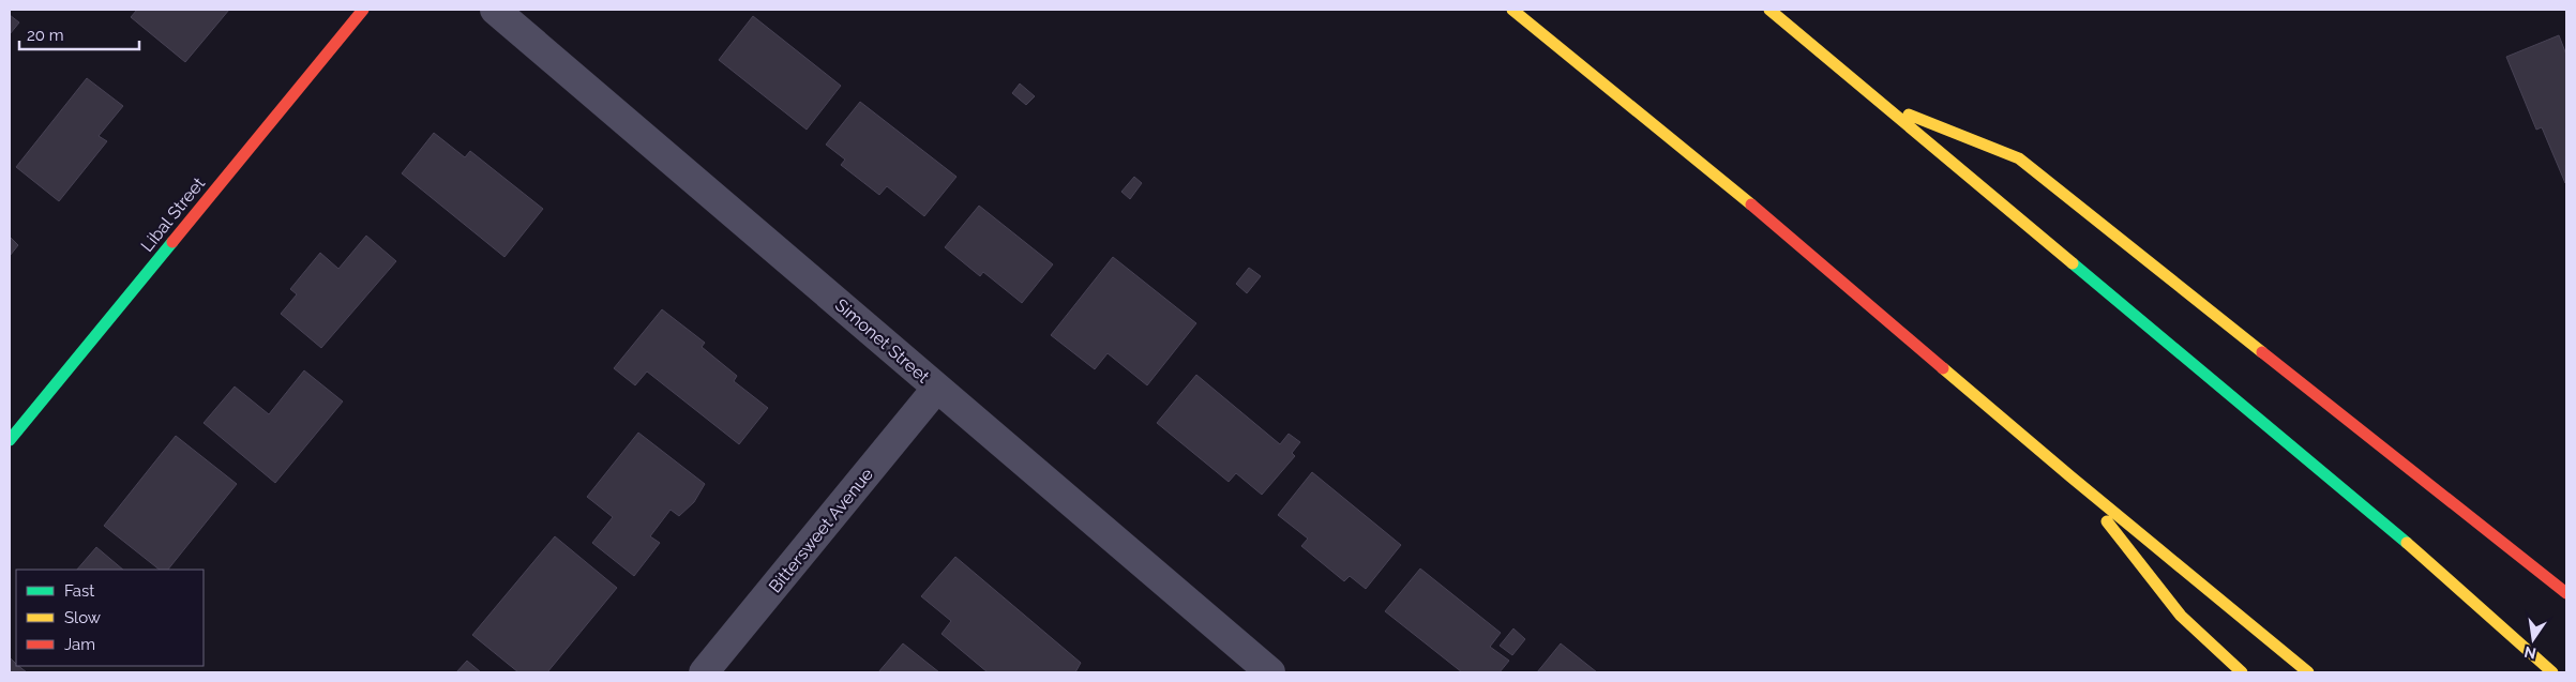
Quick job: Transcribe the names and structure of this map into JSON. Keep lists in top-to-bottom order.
{
  "streets": {
    "main road": ["Libal Street"],
    "street": ["Simonet Street", "Bittersweet Avenue"]
  },
  "crossings": [
    ["Simonet Street", "Bittersweet Avenue"]
  ],
  "legend": ["Fast", "Slow", "Jam"],
  "scale_bar": "20 m",
  "north": "bottom"
}
